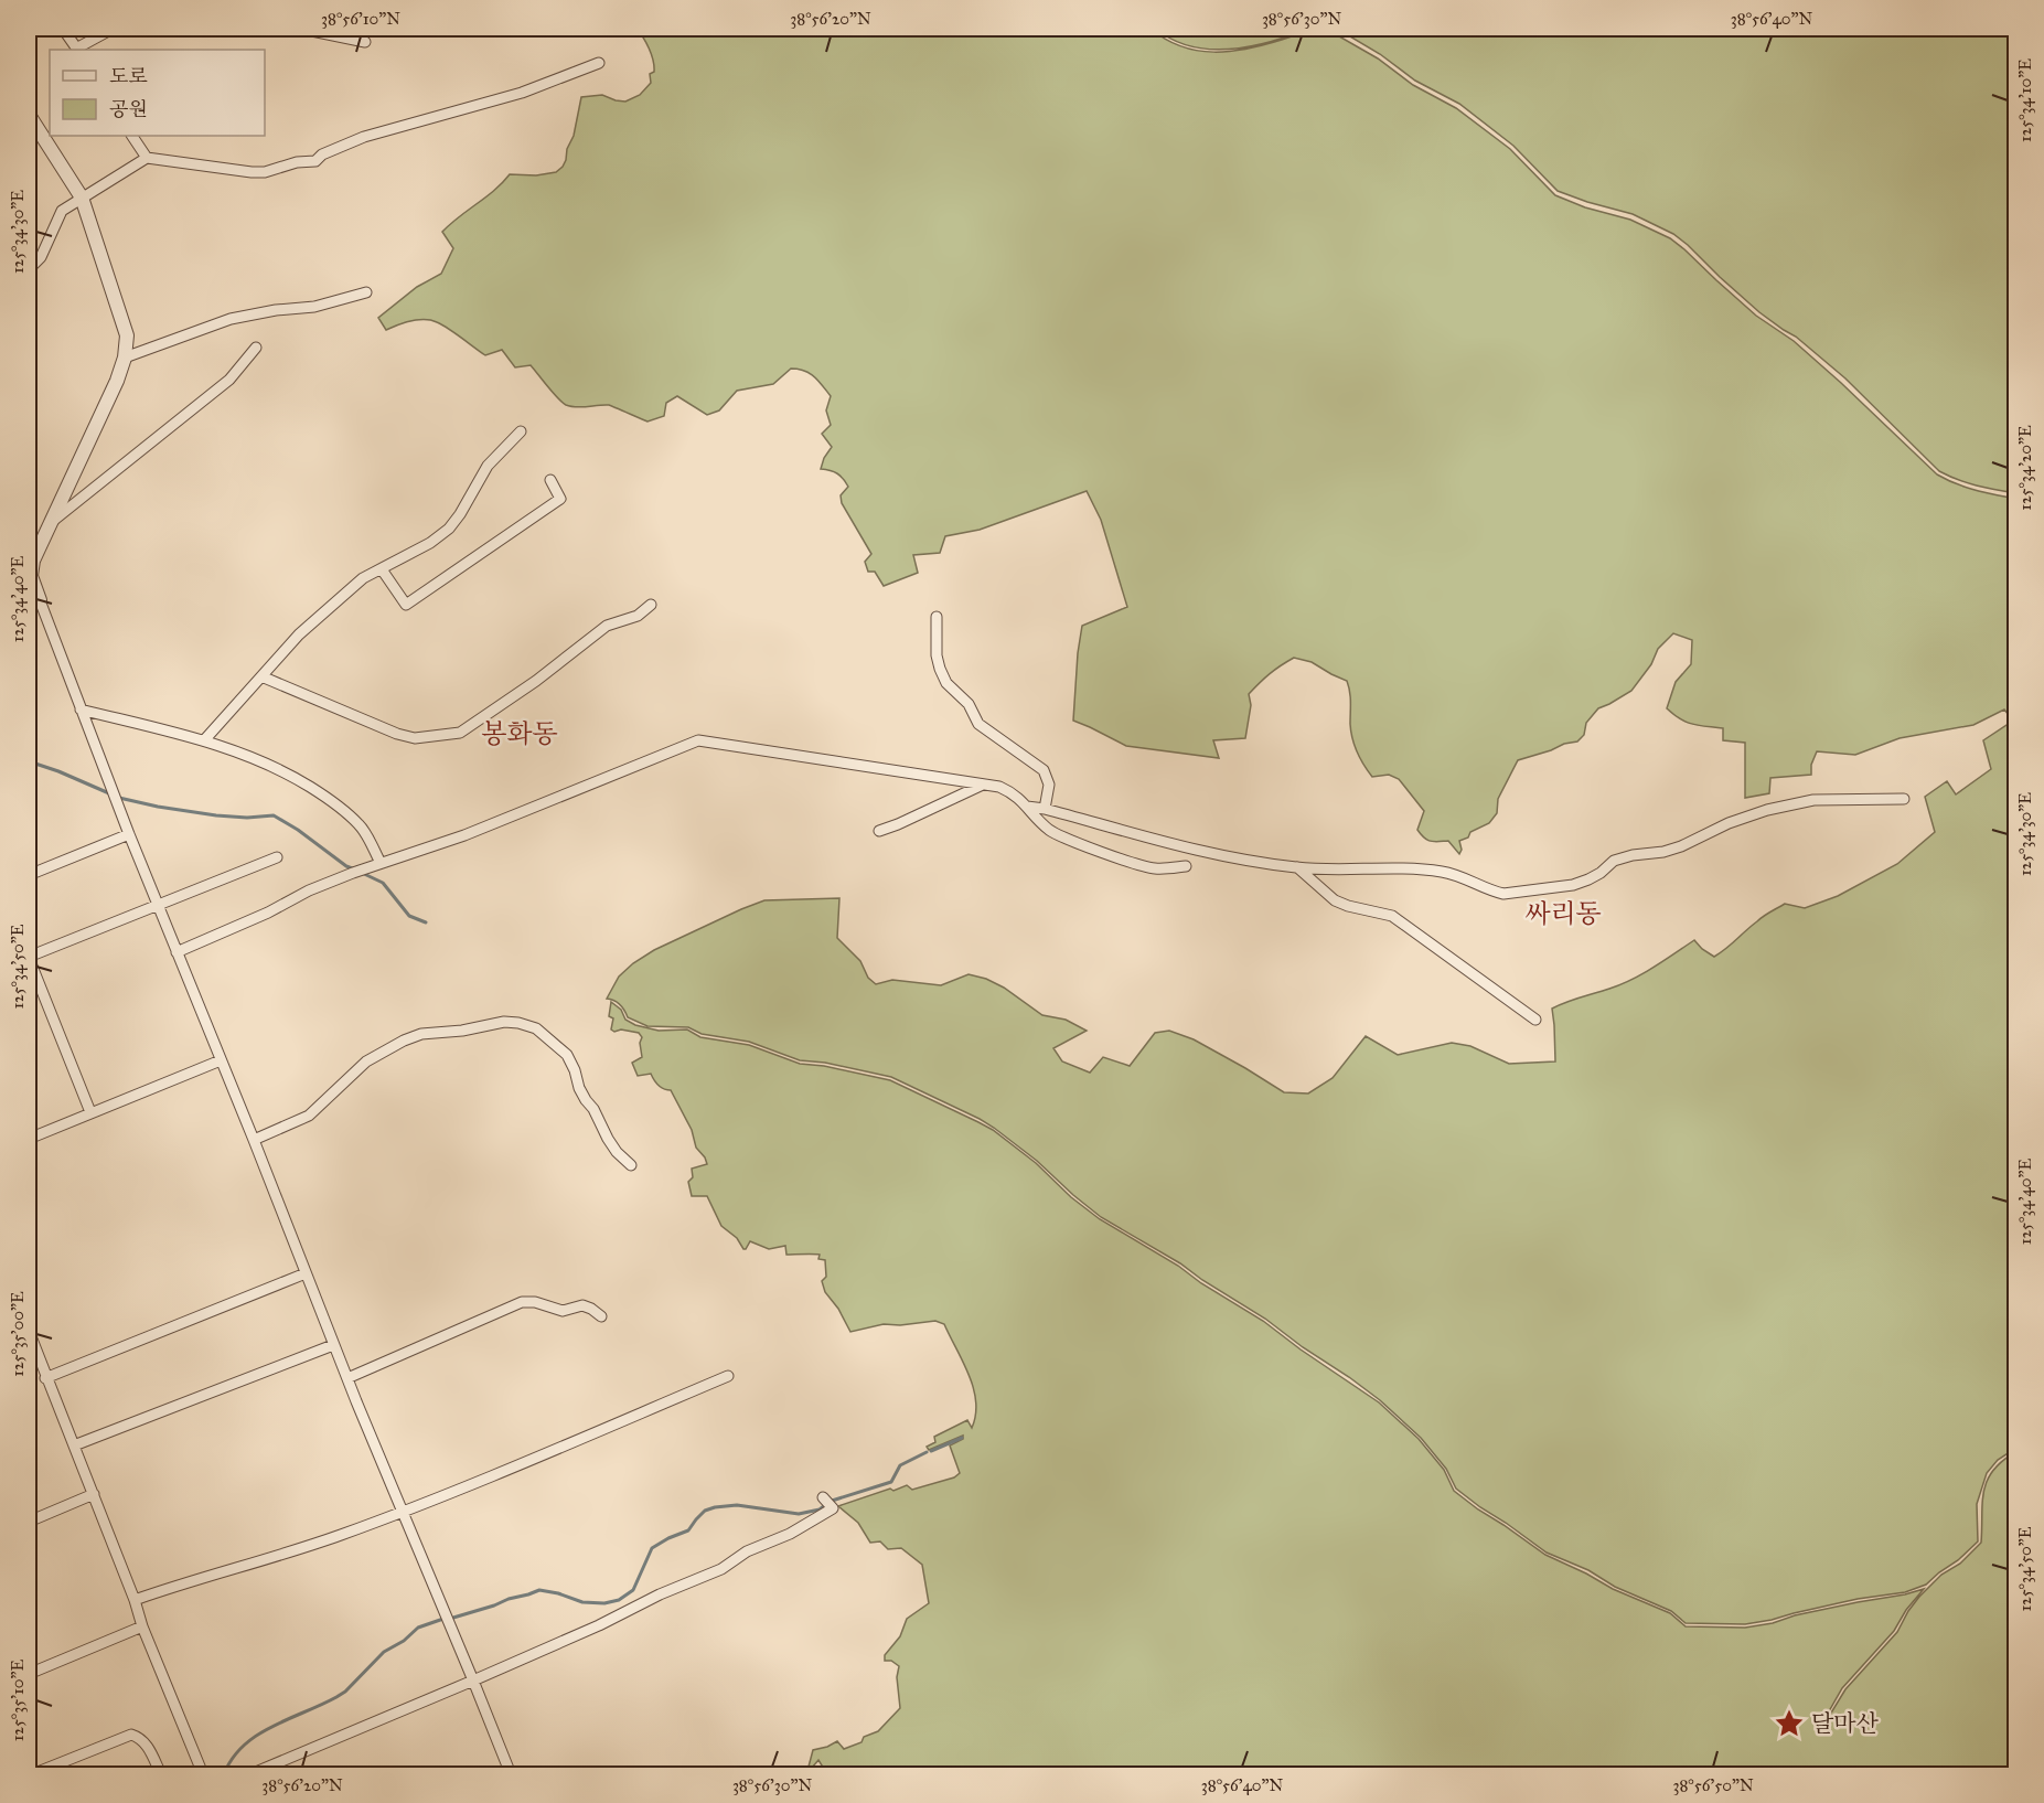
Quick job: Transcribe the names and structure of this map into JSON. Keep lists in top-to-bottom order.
{
  "districts": ["봉화동", "싸리동"],
  "places": {
    "place": ["달마산"]
  },
  "legend": ["도로", "공원"],
  "coordinates": [
    "38°56'10\"N",
    "38°56'20\"N",
    "38°56'30\"N",
    "38°56'40\"N",
    "125°34'10\"E",
    "125°34'30\"E",
    "125°34'20\"E",
    "125°34'40\"E",
    "125°34'50\"E",
    "125°35'00\"E",
    "125°35'10\"E",
    "38°56'50\"N"
  ]
}
